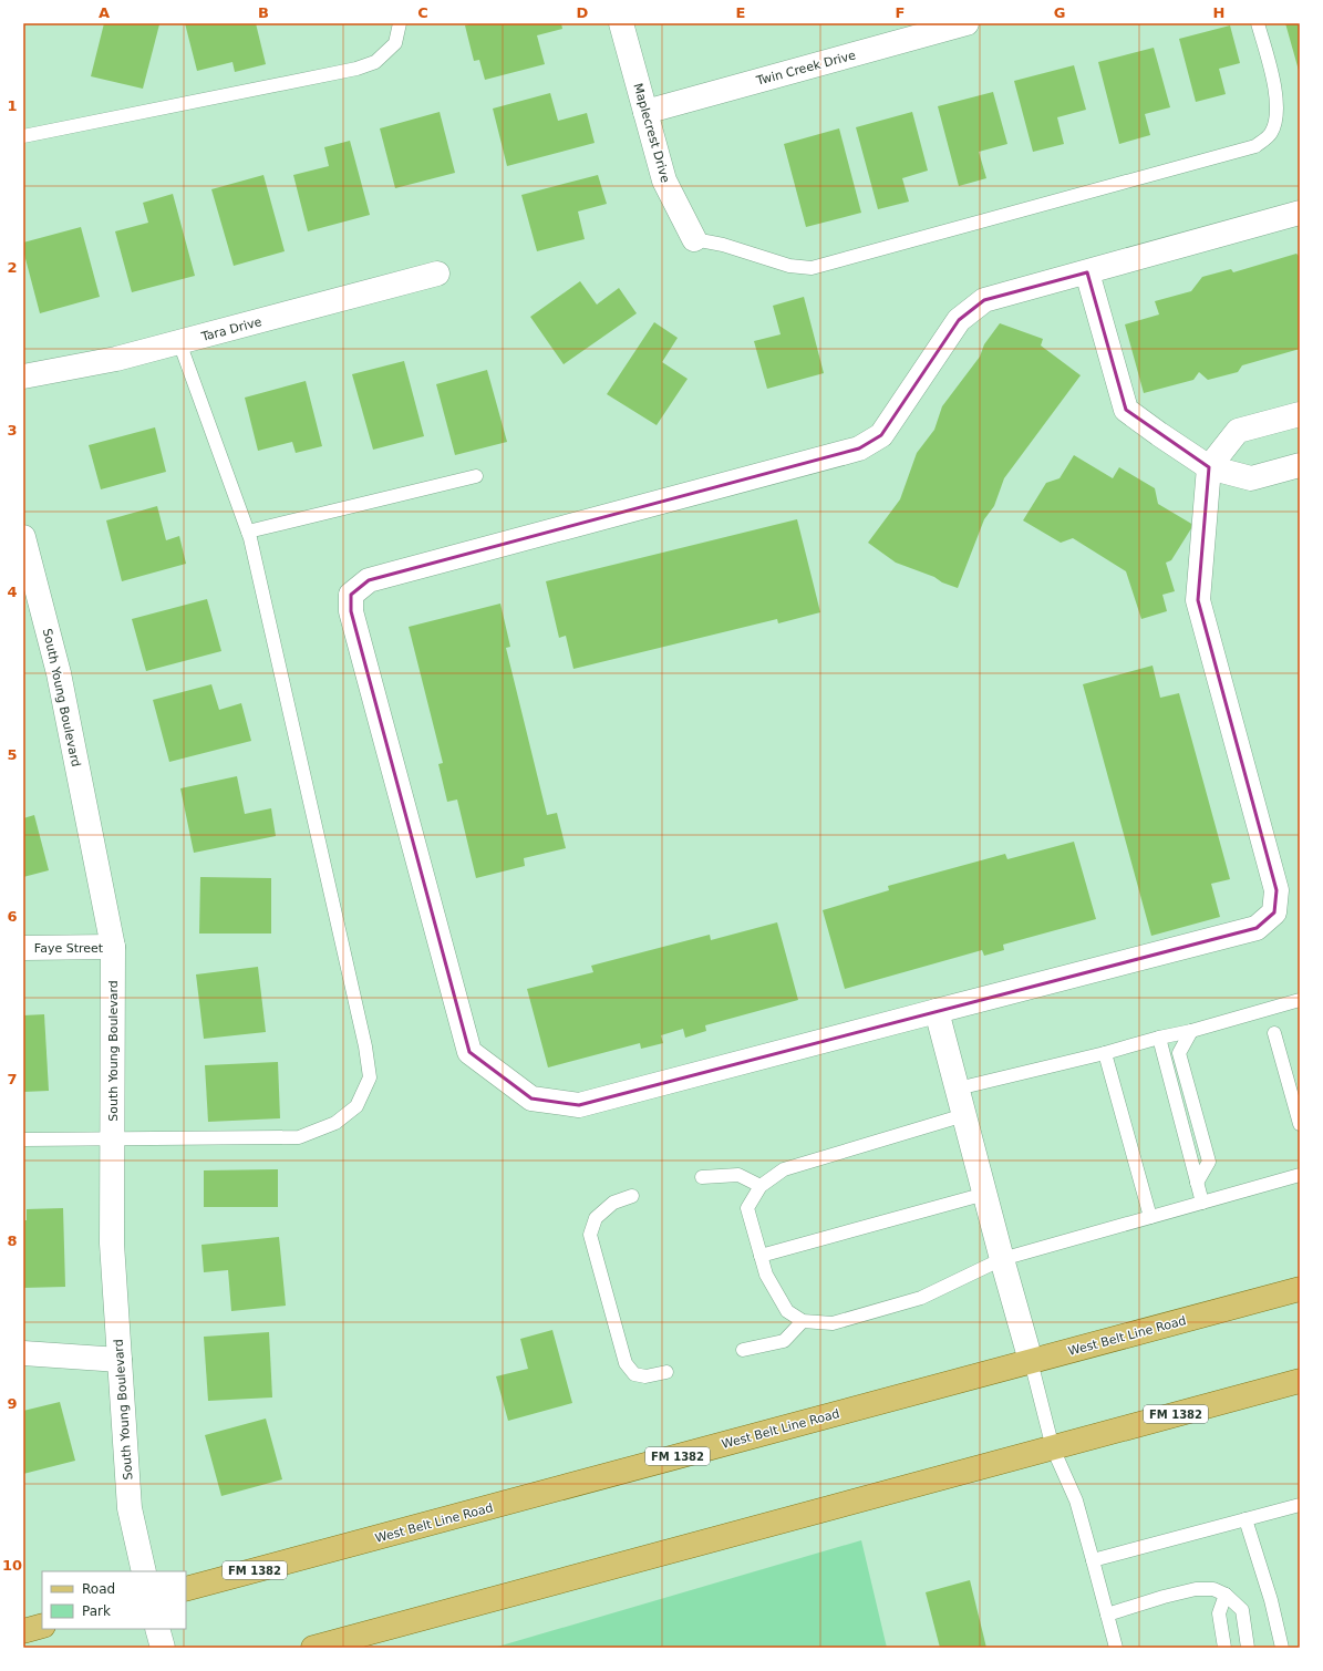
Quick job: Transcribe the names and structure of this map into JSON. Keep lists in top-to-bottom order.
{
  "streets": {
    "main road": ["West Belt Line Road", "FM 1382"],
    "street": [
      "Twin Creek Drive",
      "Maplecrest Drive",
      "Tara Drive",
      "South Young Boulevard",
      "Faye Street"
    ]
  },
  "crossings": [
    ["Twin Creek Drive", "Maplecrest Drive"],
    ["South Young Boulevard", "Faye Street"]
  ],
  "legend": ["Road", "Park"],
  "grid": {
    "columns": [
      "A",
      "B",
      "C",
      "D",
      "E",
      "F",
      "G",
      "H"
    ],
    "rows": [
      "1",
      "2",
      "3",
      "4",
      "5",
      "6",
      "7",
      "8",
      "9",
      "10"
    ]
  }
}
